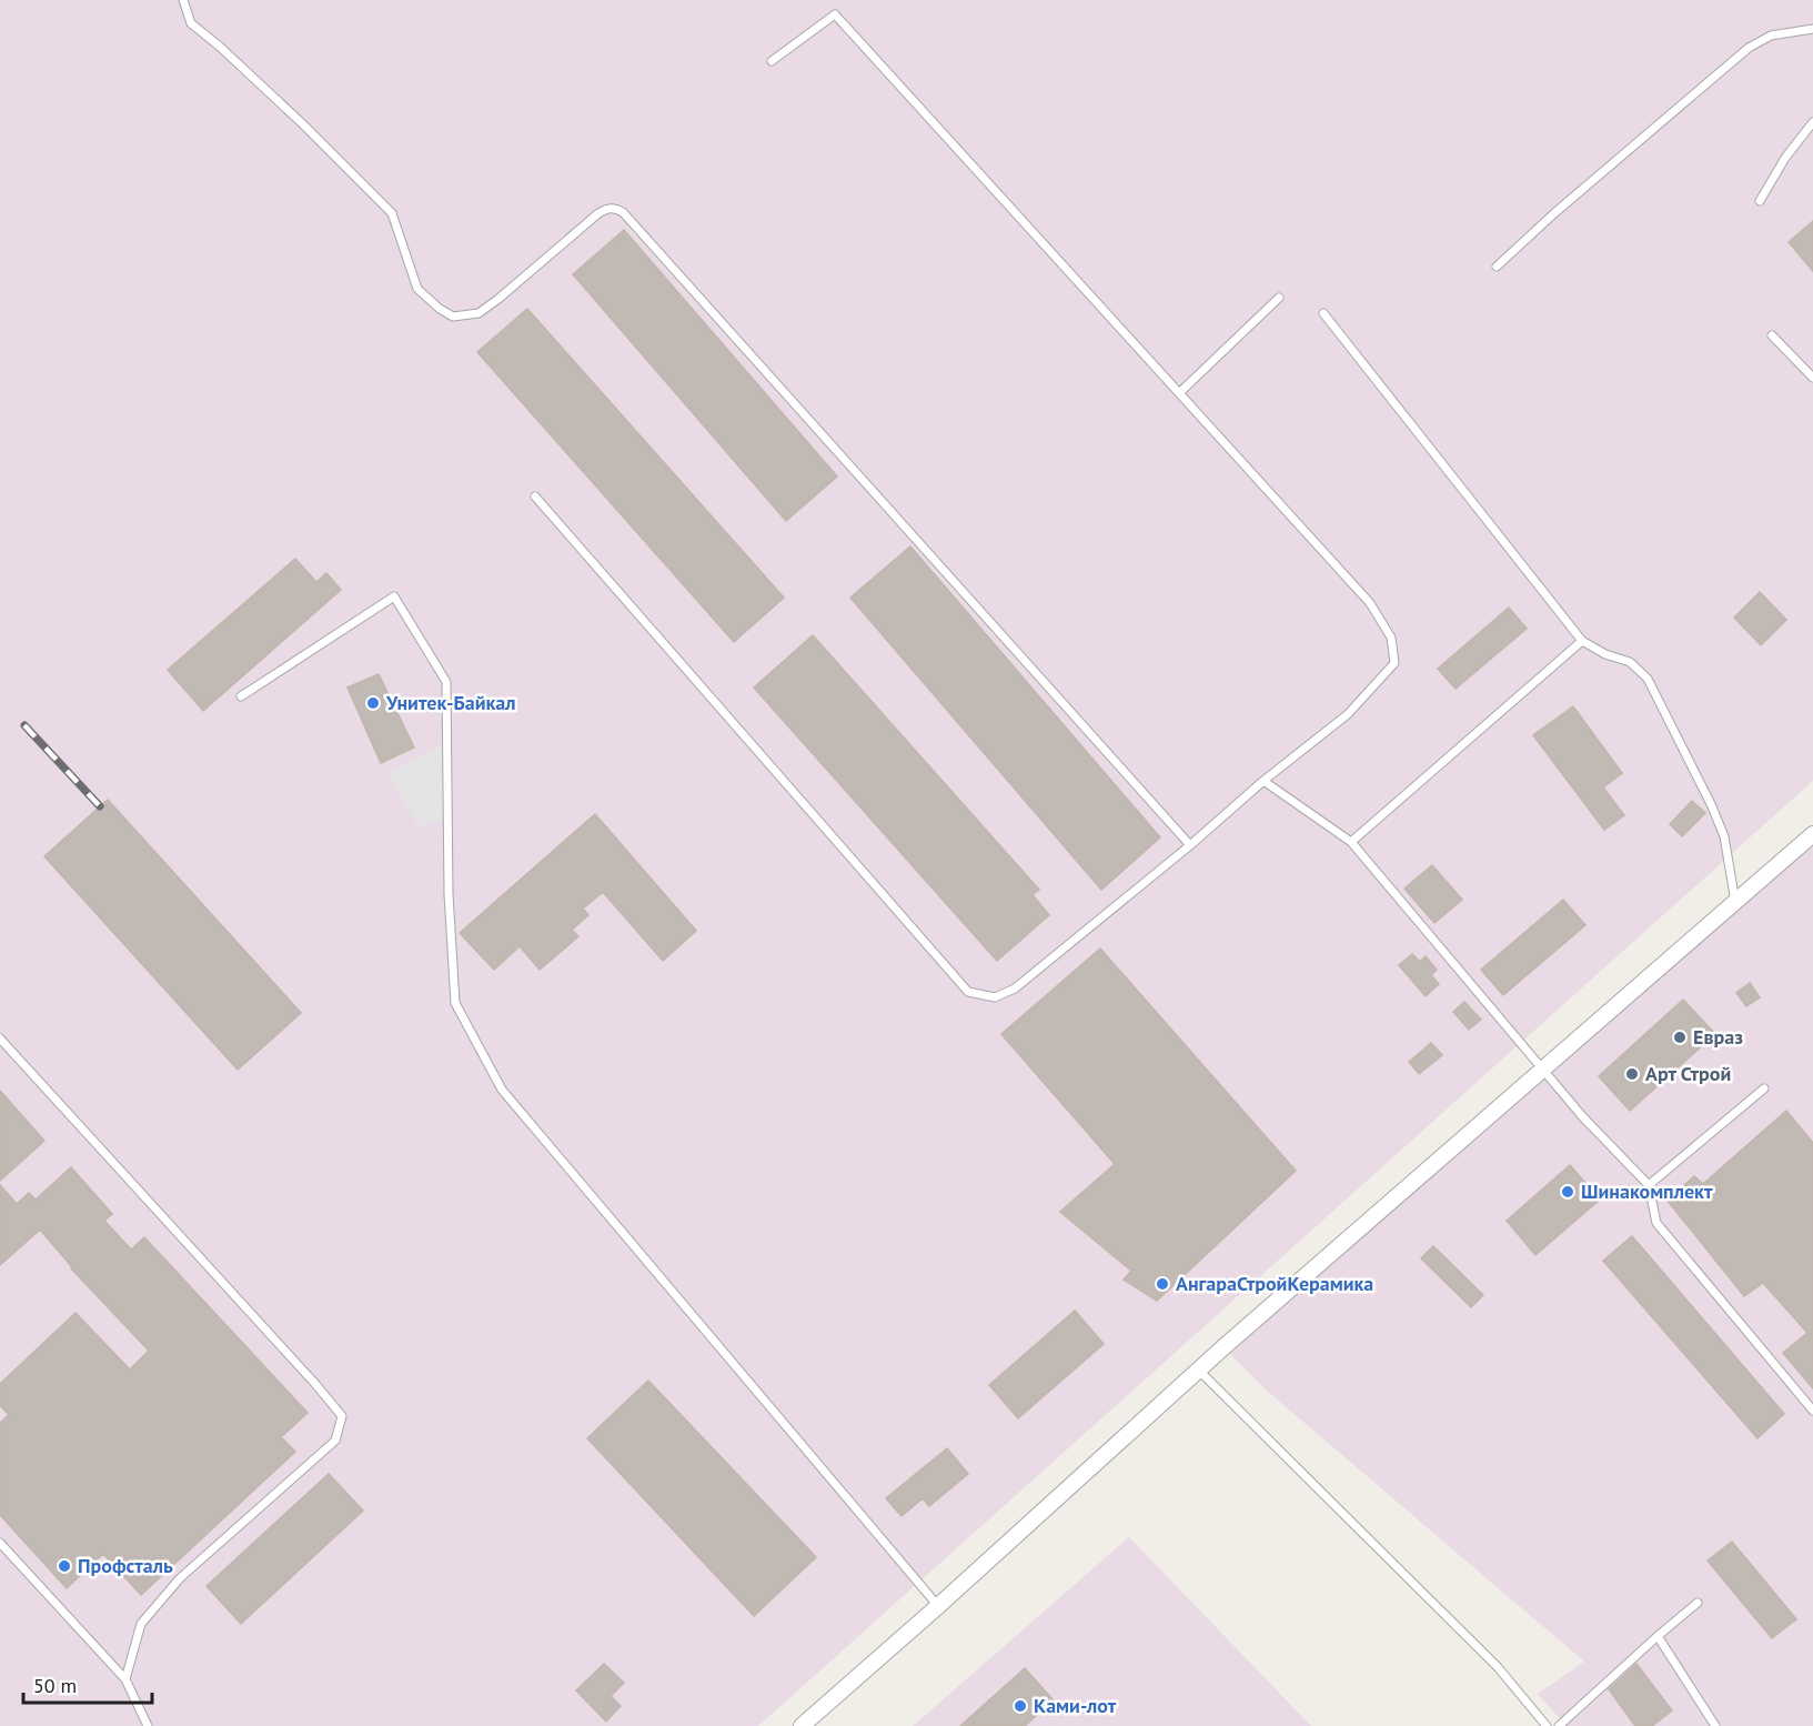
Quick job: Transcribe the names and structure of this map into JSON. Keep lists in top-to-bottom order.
{
  "places": [
    "Унитек-Байкал",
    "Евраз",
    "Арт Строй",
    "Шинакомплект",
    "АнгараСтройКерамика",
    "Профсталь",
    "Ками-лот"
  ],
  "scale_bar": "50 m"
}
